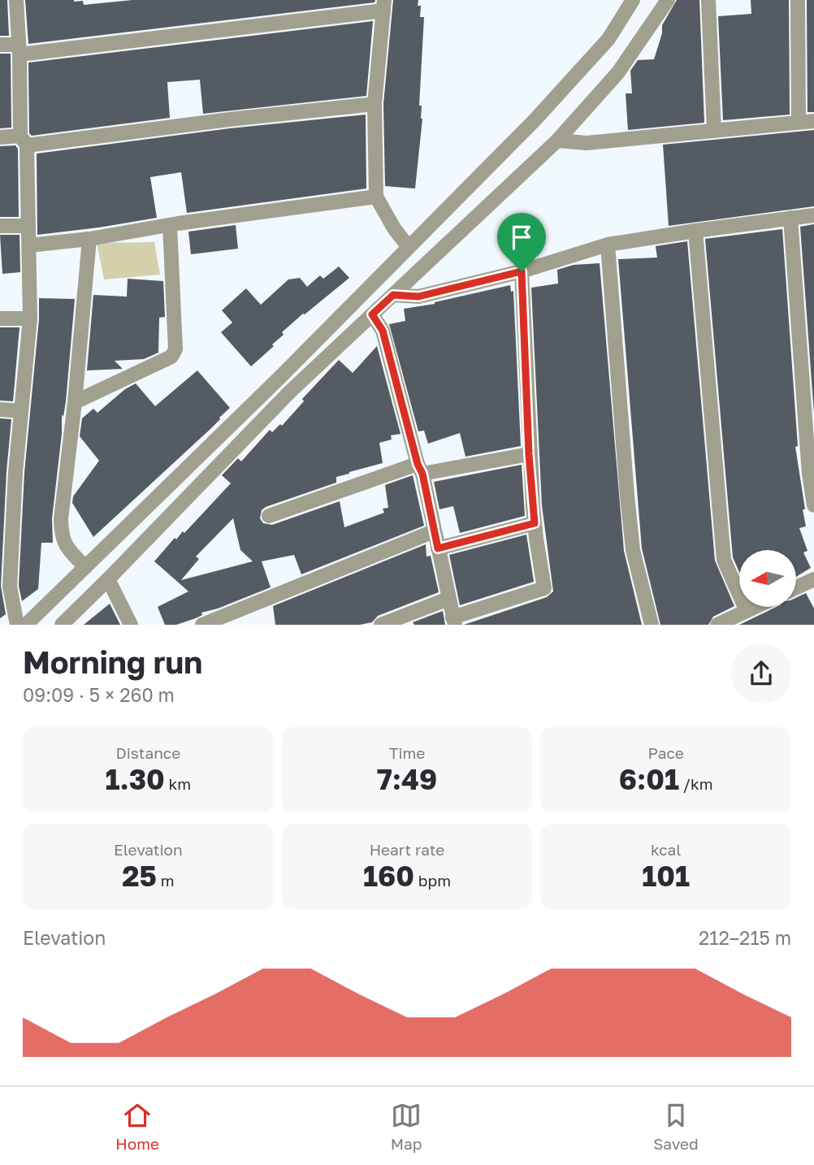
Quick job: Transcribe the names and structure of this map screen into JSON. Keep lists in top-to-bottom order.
{
  "north": "left",
  "page": {
    "heading": ["Morning run", "09:09 · 5 × 260 m"],
    "stats": [
      ["Distance", "1.30 km"],
      ["Time", "7:49"],
      ["Pace", "6:01 /km"],
      ["Elevation", "25 m"],
      ["Heart rate", "160 bpm"],
      ["kcal", "101"]
    ],
    "chart": ["Elevation", "212–215 m"],
    "tabs": ["Home", "Map", "Saved"]
  }
}
